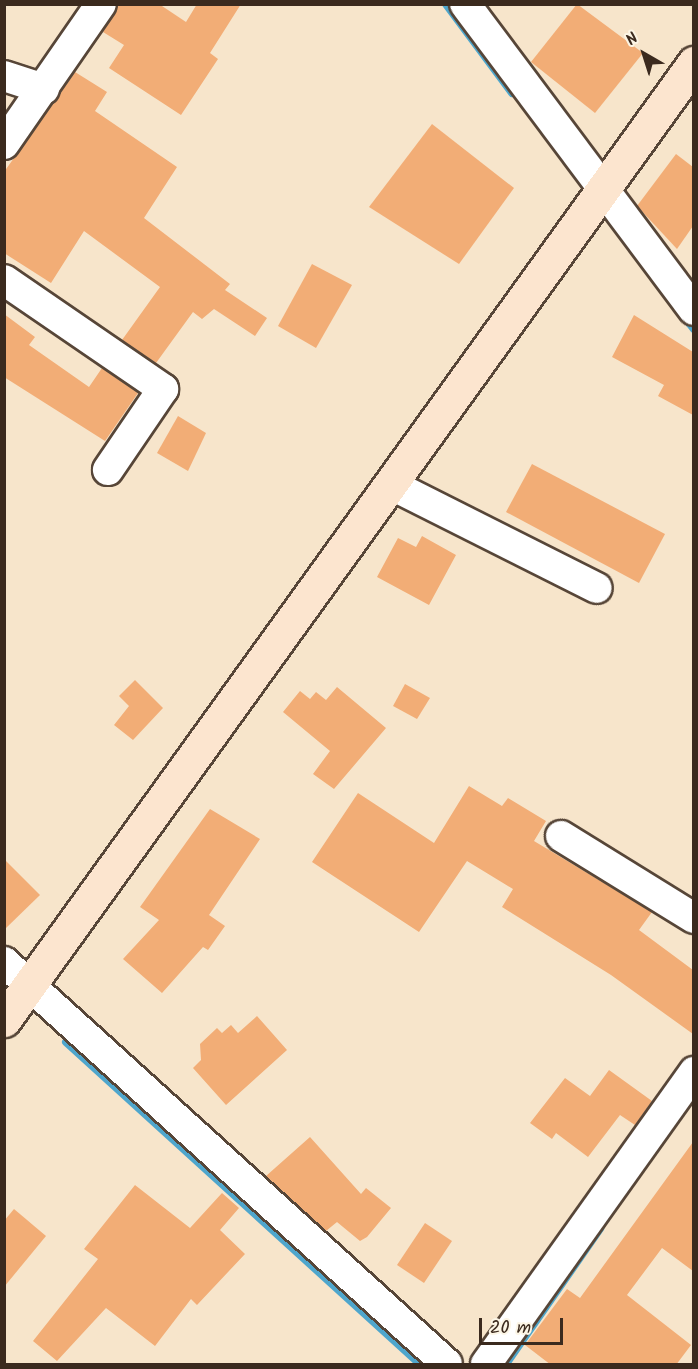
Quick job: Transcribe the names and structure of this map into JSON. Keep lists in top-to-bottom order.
{
  "scale_bar": "20 m",
  "north": "top left"
}
